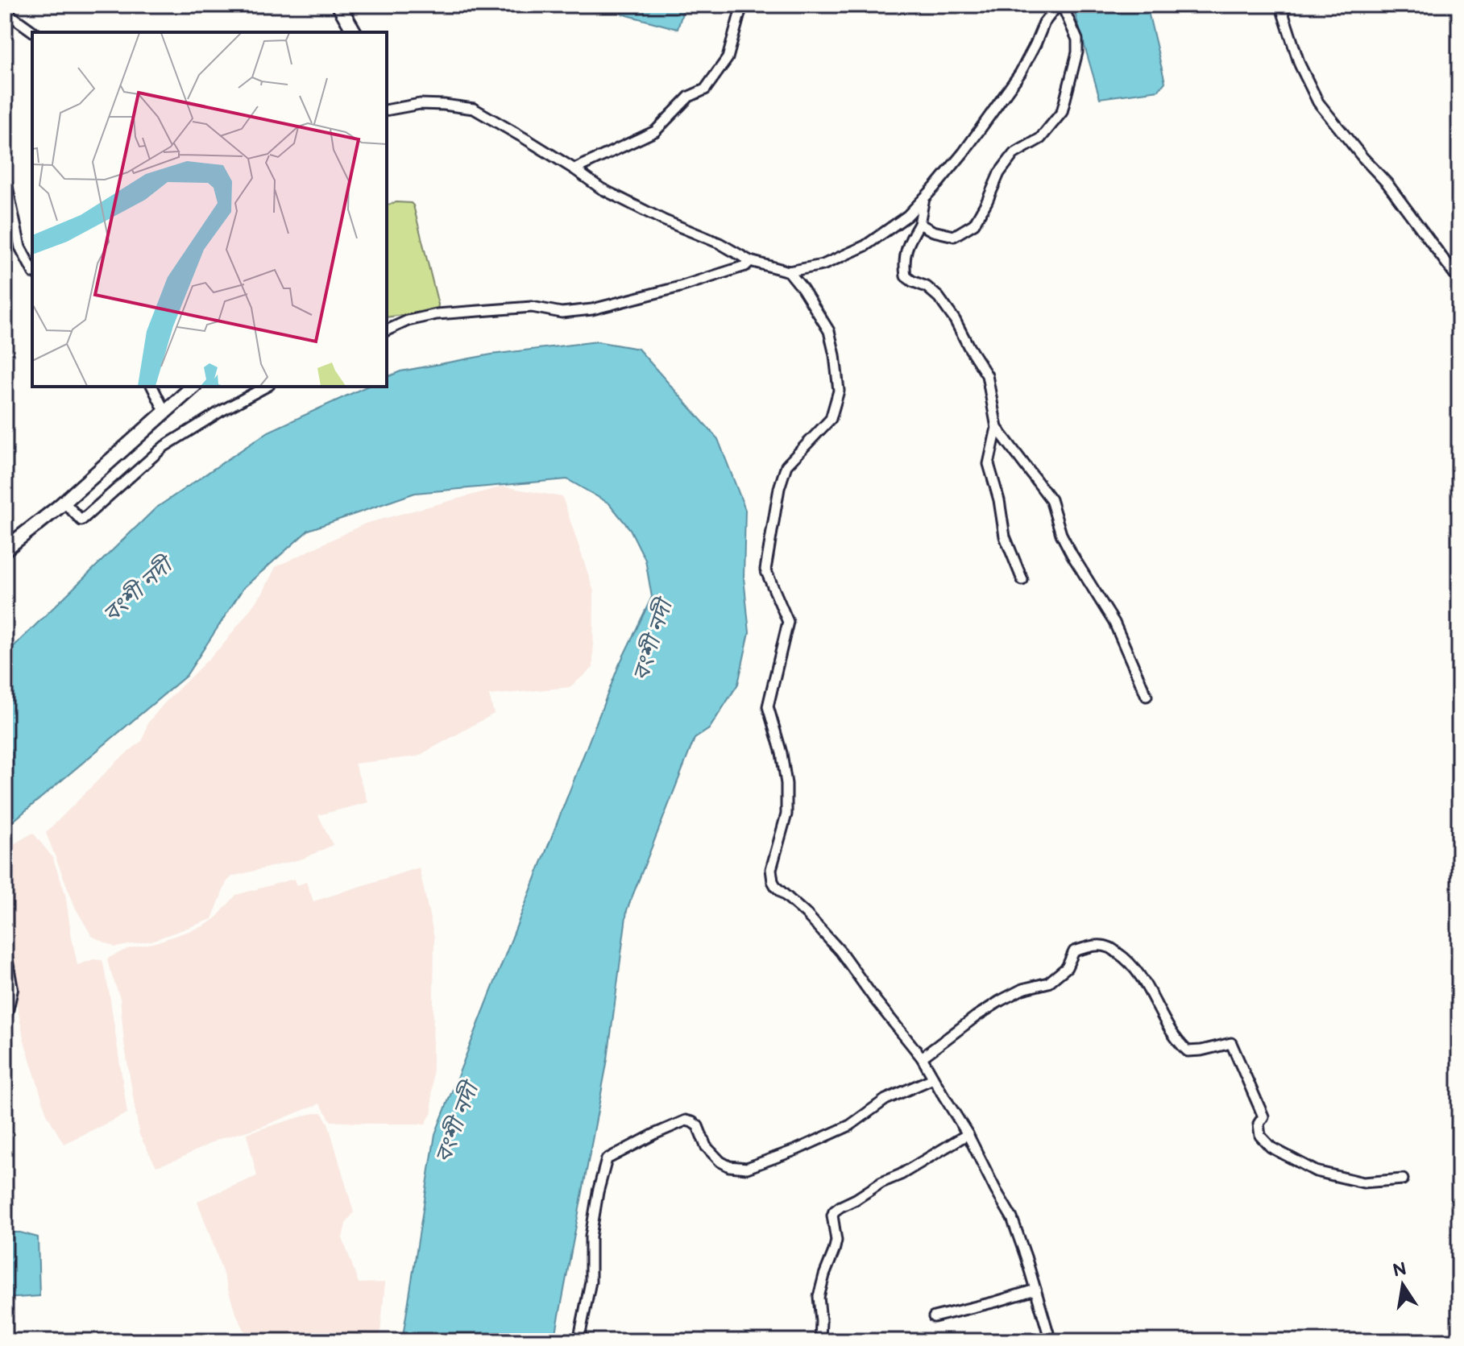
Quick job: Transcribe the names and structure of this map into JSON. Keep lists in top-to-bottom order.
{
  "water": ["বংশী নদী"],
  "north": "top"
}
